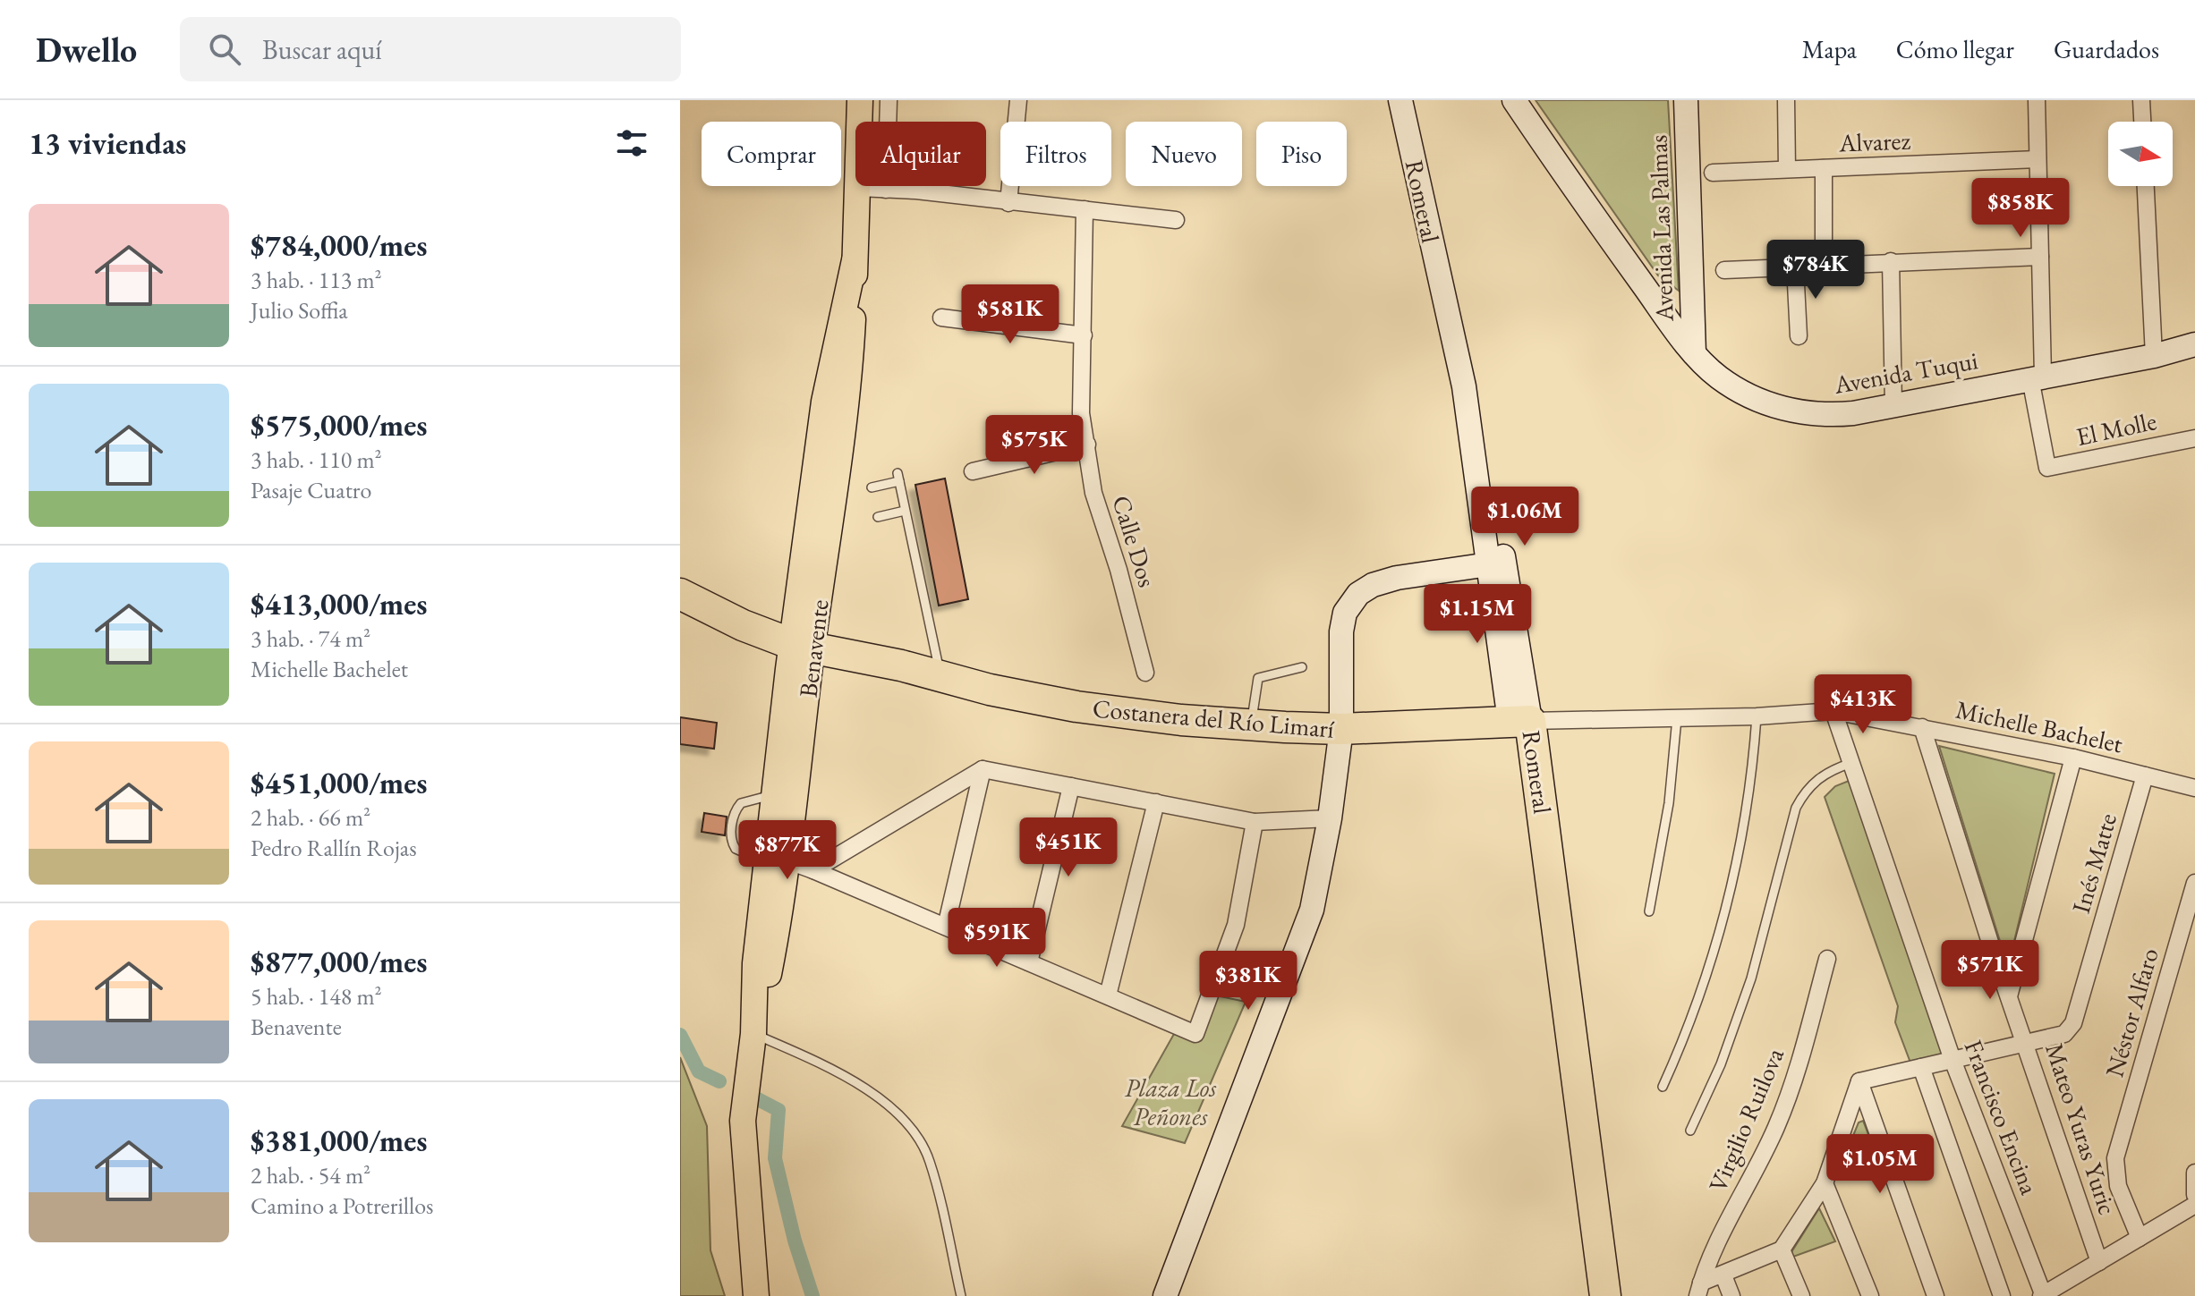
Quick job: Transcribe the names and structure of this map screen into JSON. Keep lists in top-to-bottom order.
{
  "streets": {
    "highway": ["Romeral", "Costanera del Río Limarí"],
    "main road": ["Benavente"],
    "street": [
      "Alvarez",
      "Avenida Las Palmas",
      "Avenida Tuqui",
      "El Molle",
      "Calle Dos",
      "Michelle Bachelet",
      "Inés Matte",
      "Néstor Alfaro",
      "Francisco Encina",
      "Virgilio Ruilova",
      "Mateo Yuras Yuric"
    ]
  },
  "crossings": [
    ["Romeral", "Costanera del Río Limarí"],
    ["Romeral", "Michelle Bachelet"],
    ["Avenida Las Palmas", "Avenida Tuqui"],
    ["Avenida Tuqui", "El Molle"],
    ["Benavente", "Costanera del Río Limarí"],
    ["Costanera del Río Limarí", "Michelle Bachelet"],
    ["Michelle Bachelet", "Inés Matte"],
    ["Michelle Bachelet", "Francisco Encina"],
    ["Michelle Bachelet", "Mateo Yuras Yuric"],
    ["Inés Matte", "Francisco Encina"],
    ["Inés Matte", "Mateo Yuras Yuric"]
  ],
  "parks": ["Plaza Los Peñones"],
  "north": "right",
  "page": {
    "header": "Dwello",
    "search": "Buscar aquí",
    "nav": ["Mapa", "Cómo llegar", "Guardados"],
    "heading": "13 viviendas",
    "chip": [
      "Comprar",
      "Alquilar",
      "Filtros",
      "Nuevo",
      "Piso"
    ],
    "price": [
      "$858K",
      "$784K",
      "$581K",
      "$575K",
      "$1.06M",
      "$1.15M",
      "$413K",
      "$451K",
      "$877K",
      "$591K",
      "$571K",
      "$381K",
      "$1.05M"
    ],
    "list": [
      {
        "name": "$784,000/mes",
        "note": "3 hab. · 113 m² · Julio Soffia"
      },
      {
        "name": "$575,000/mes",
        "note": "3 hab. · 110 m² · Pasaje Cuatro"
      },
      {
        "name": "$413,000/mes",
        "note": "3 hab. · 74 m² · Michelle Bachelet"
      },
      {
        "name": "$451,000/mes",
        "note": "2 hab. · 66 m² · Pedro Rallín Rojas"
      },
      {
        "name": "$877,000/mes",
        "note": "5 hab. · 148 m² · Benavente"
      },
      {
        "name": "$381,000/mes",
        "note": "2 hab. · 54 m² · Camino a Potrerillos"
      }
    ]
  }
}
